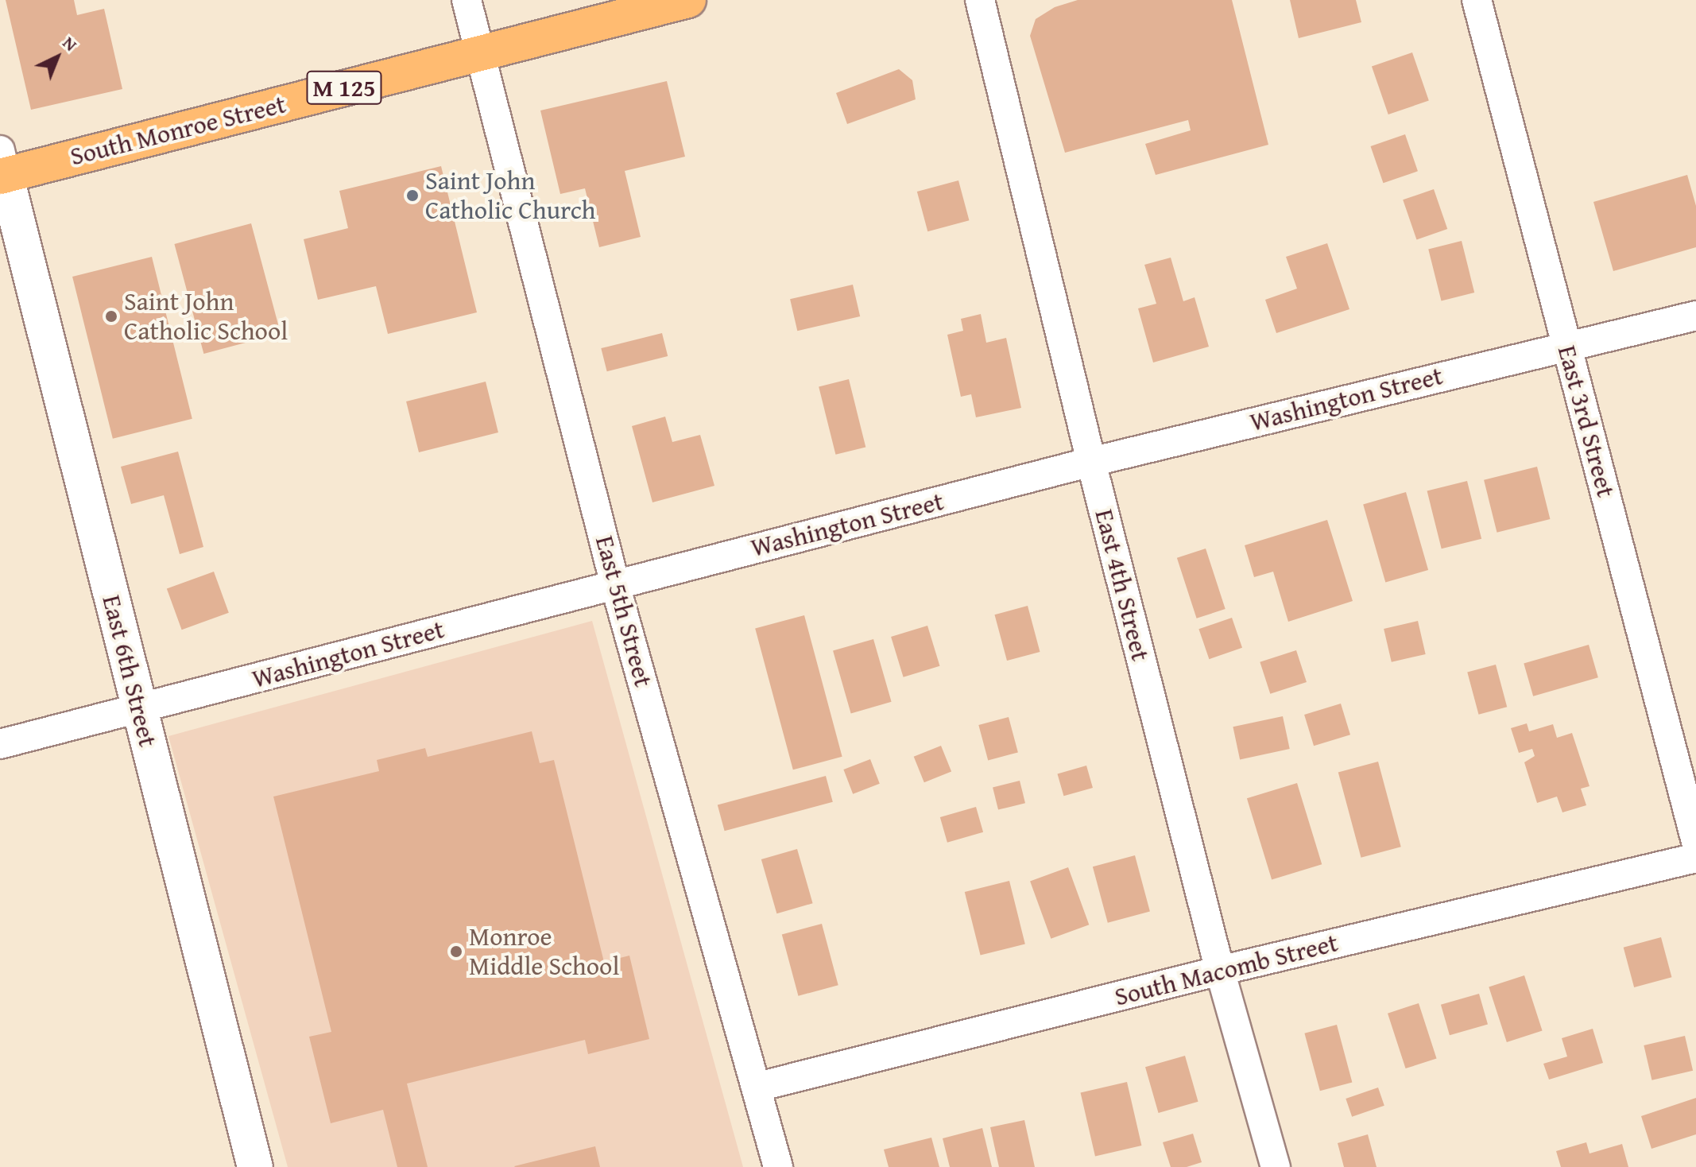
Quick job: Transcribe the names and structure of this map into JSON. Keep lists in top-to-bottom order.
{
  "streets": {
    "main road": ["M 125", "South Monroe Street"],
    "street": [
      "Washington Street",
      "East 3rd Street",
      "East 4th Street",
      "East 5th Street",
      "East 6th Street",
      "South Macomb Street"
    ]
  },
  "crossings": [
    ["South Monroe Street", "East 5th Street"],
    ["South Monroe Street", "East 6th Street"],
    ["Washington Street", "East 3rd Street"],
    ["Washington Street", "East 4th Street"],
    ["Washington Street", "East 5th Street"],
    ["Washington Street", "East 6th Street"],
    ["East 4th Street", "South Macomb Street"],
    ["East 5th Street", "South Macomb Street"]
  ],
  "places": ["Saint John Catholic Church", "Saint John Catholic School", "Monroe Middle School"],
  "north": "top right"
}
